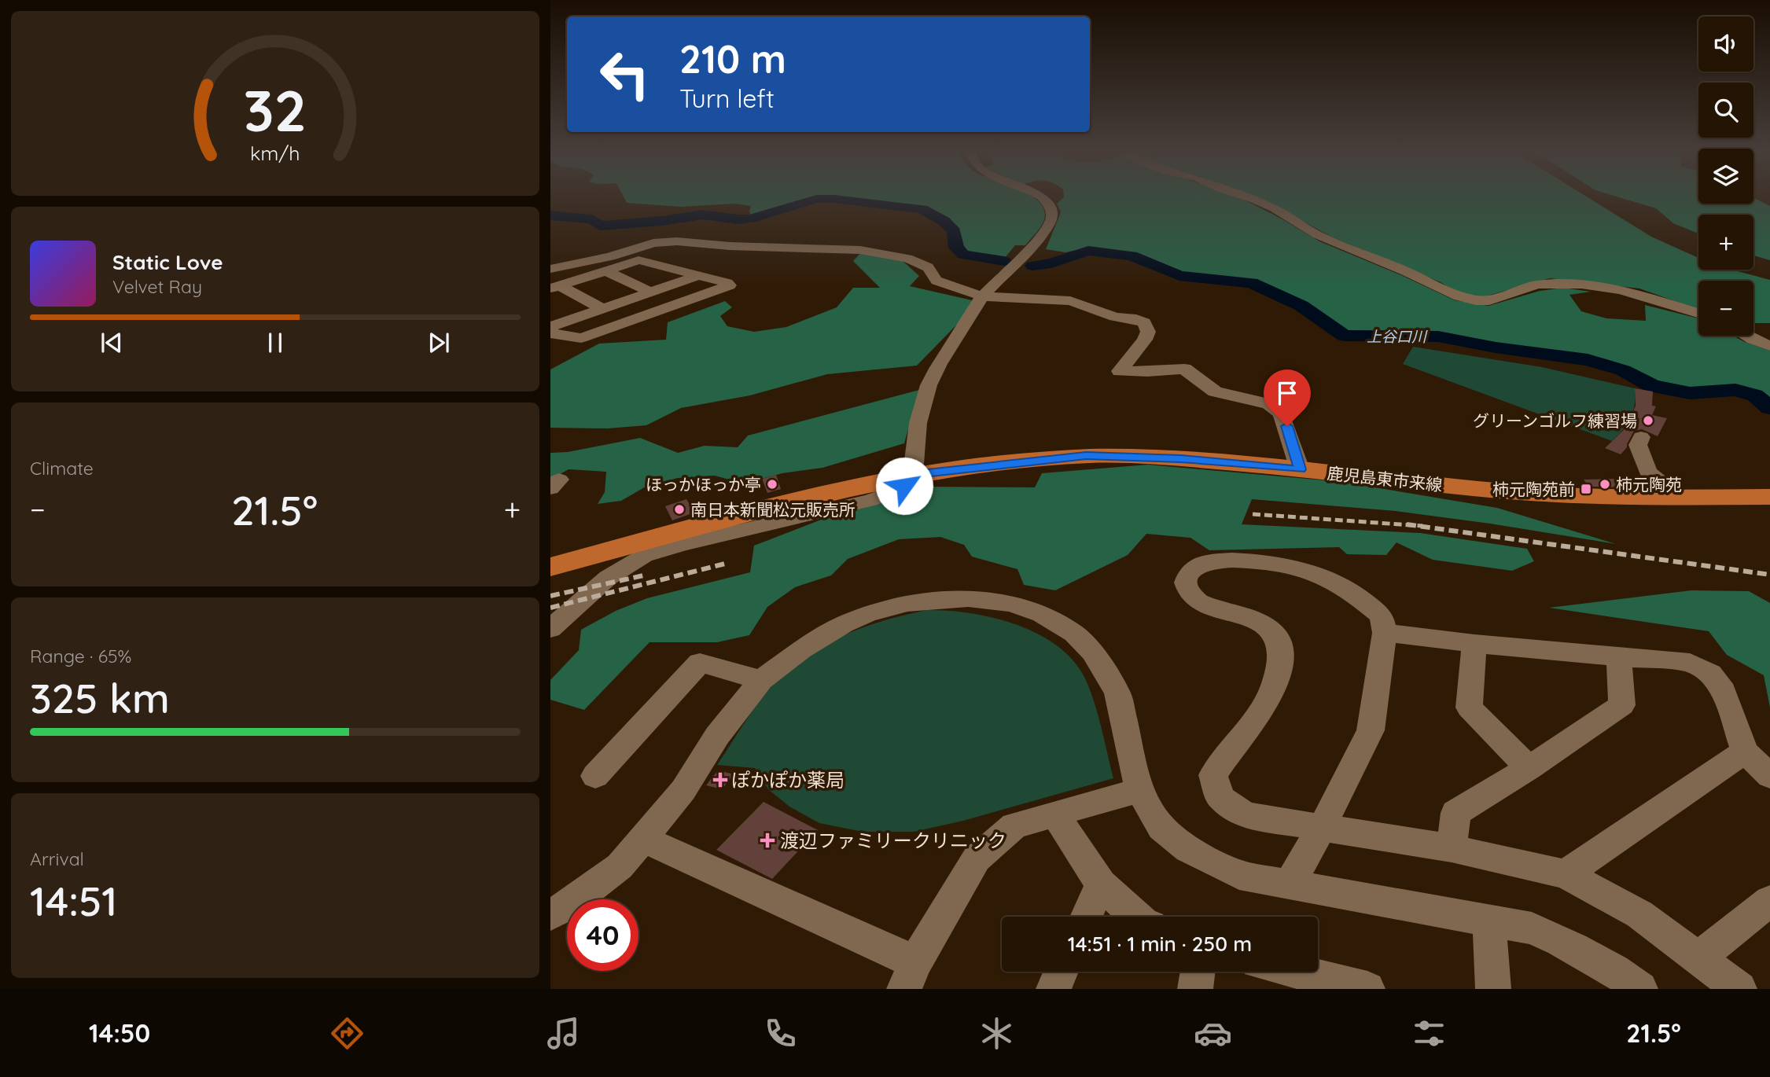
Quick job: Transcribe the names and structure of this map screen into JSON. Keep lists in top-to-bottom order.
{
  "streets": {
    "main road": ["鹿児島東市来線"]
  },
  "water": ["上谷口川"],
  "places": {
    "other": [
      "グリーンゴルフ練習場",
      "ほっかほっか亭",
      "柿元陶苑",
      "南日本新聞松元販売所"
    ],
    "transit": ["柿元陶苑前"],
    "health": ["ぽかぽか薬局", "渡辺ファミリークリニック"]
  },
  "page": {
    "map_buttons": ["+", "−"],
    "turn": ["210 m", "Turn left"],
    "song": ["Static Love", "Velvet Ray"],
    "tile": [
      "Climate",
      ["Range · 65%", "325 km"],
      ["Arrival", "14:51"]
    ],
    "heat": ["−", "21.5°", "+"],
    "limit": "40",
    "trip": "14:51 · 1 min · 250 m",
    "tabs": ["14:50", "21.5°"],
    "gauge": ["32", "km/h"]
  }
}
